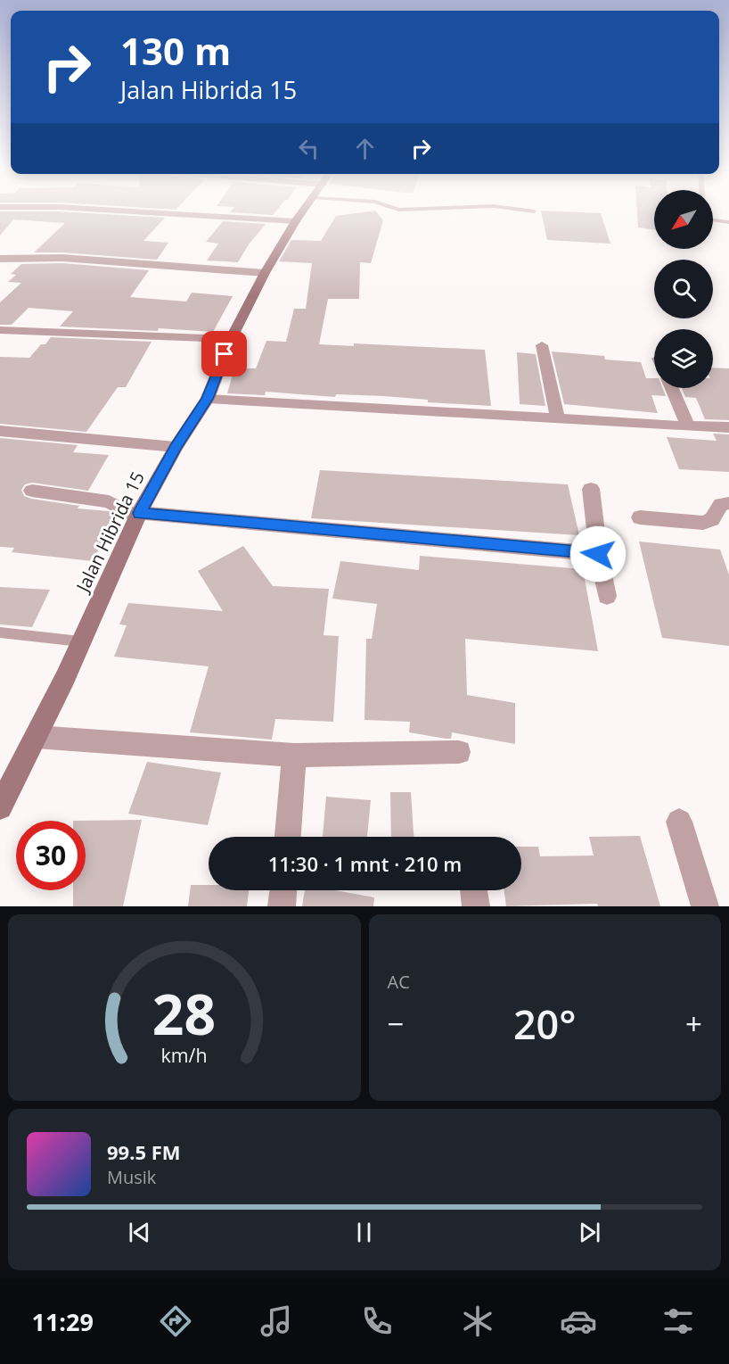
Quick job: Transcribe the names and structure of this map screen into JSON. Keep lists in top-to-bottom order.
{
  "streets": {
    "street": ["Jalan Hibrida 15"]
  },
  "north": "bottom left",
  "page": {
    "turn": ["130 m", "Jalan Hibrida 15"],
    "limit": "30",
    "trip": "11:30 · 1 mnt · 210 m",
    "tile": "AC",
    "heat": ["−", "20°", "+"],
    "song": ["99.5 FM", "Musik"],
    "tabs": "11:29",
    "gauge": ["28", "km/h"]
  }
}
